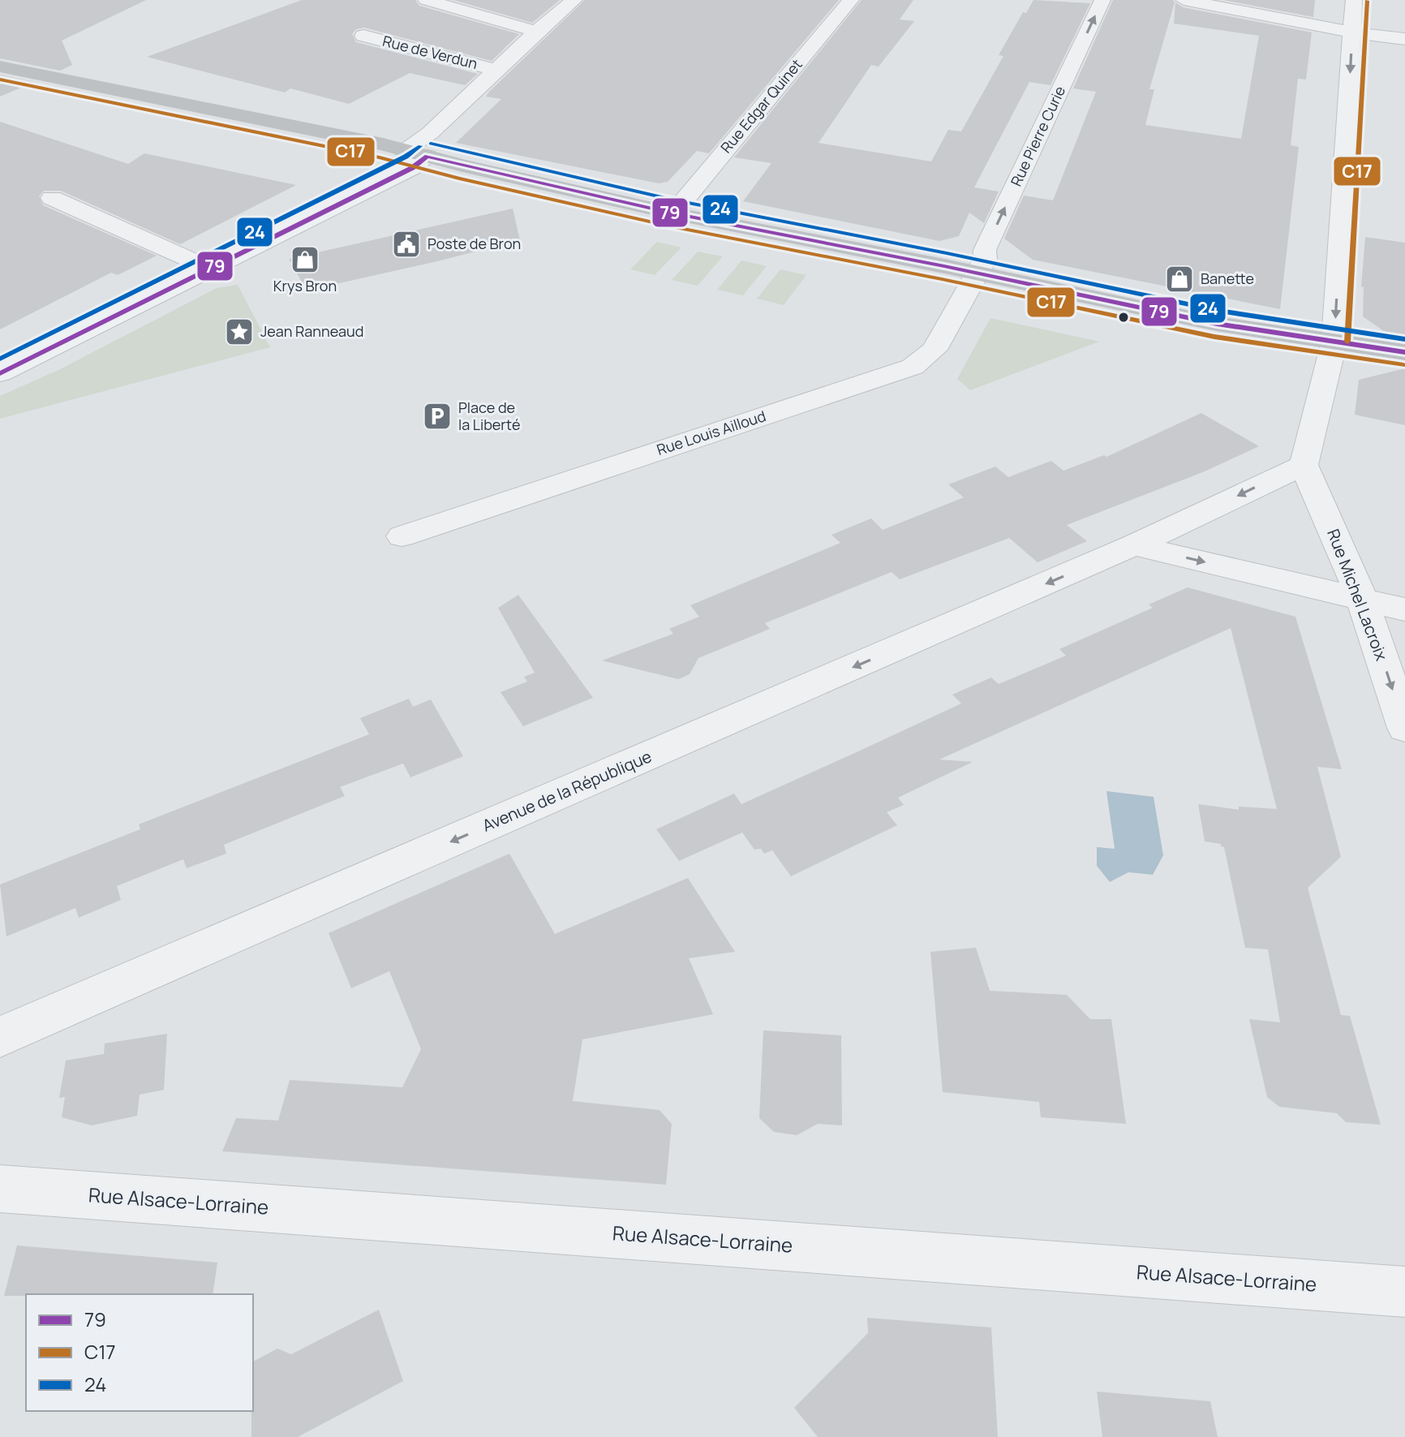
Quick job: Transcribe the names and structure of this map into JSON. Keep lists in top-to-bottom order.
{
  "streets": {
    "street": [
      "Rue de Verdun",
      "Rue Edgar Quinet",
      "Rue Pierre Curie",
      "Rue Louis Ailloud",
      "Rue Michel Lacroix",
      "Avenue de la République",
      "Rue Alsace-Lorraine"
    ]
  },
  "crossings": [
    ["Rue Pierre Curie", "Rue Louis Ailloud"],
    ["Rue Michel Lacroix", "Avenue de la République"]
  ],
  "one_way": ["Rue Michel Lacroix", "Avenue de la République"],
  "places": {
    "public building": ["Poste de Bron"],
    "shop": ["Krys Bron", "Banette"],
    "place": ["Jean Ranneaud"],
    "parking": ["Place de la Liberté"]
  },
  "lines": ["transit line C17", "transit line 24", "transit line 79"],
  "legend": ["79", "C17", "24"]
}
